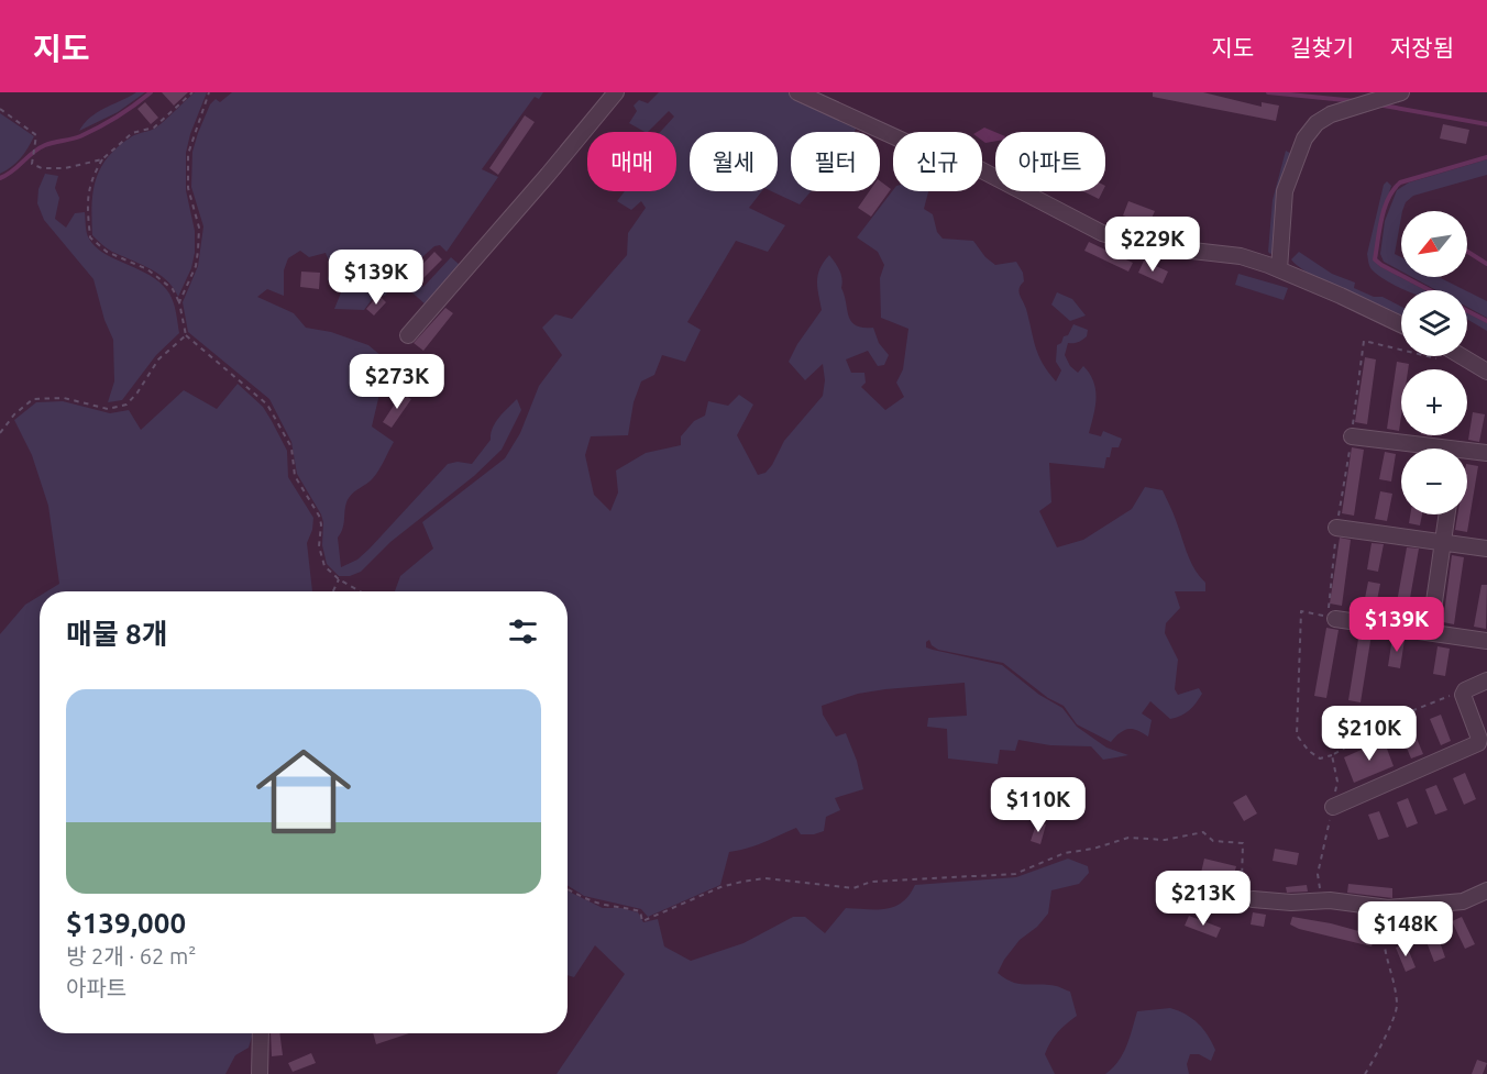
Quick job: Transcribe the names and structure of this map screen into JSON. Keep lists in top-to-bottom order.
{
  "north": "bottom left",
  "page": {
    "header": "지도",
    "nav": ["지도", "길찾기", "저장됨"],
    "chip": [
      "매매",
      "월세",
      "필터",
      "신규",
      "아파트"
    ],
    "map_buttons": ["+", "−"],
    "price": [
      "$229K",
      "$139K",
      "$273K",
      "$139K",
      "$210K",
      "$110K",
      "$213K",
      "$148K"
    ],
    "heading": "매물 8개",
    "list": [
      {
        "name": "$139,000",
        "note": "방 2개 · 62 m² · 아파트"
      }
    ]
  }
}
